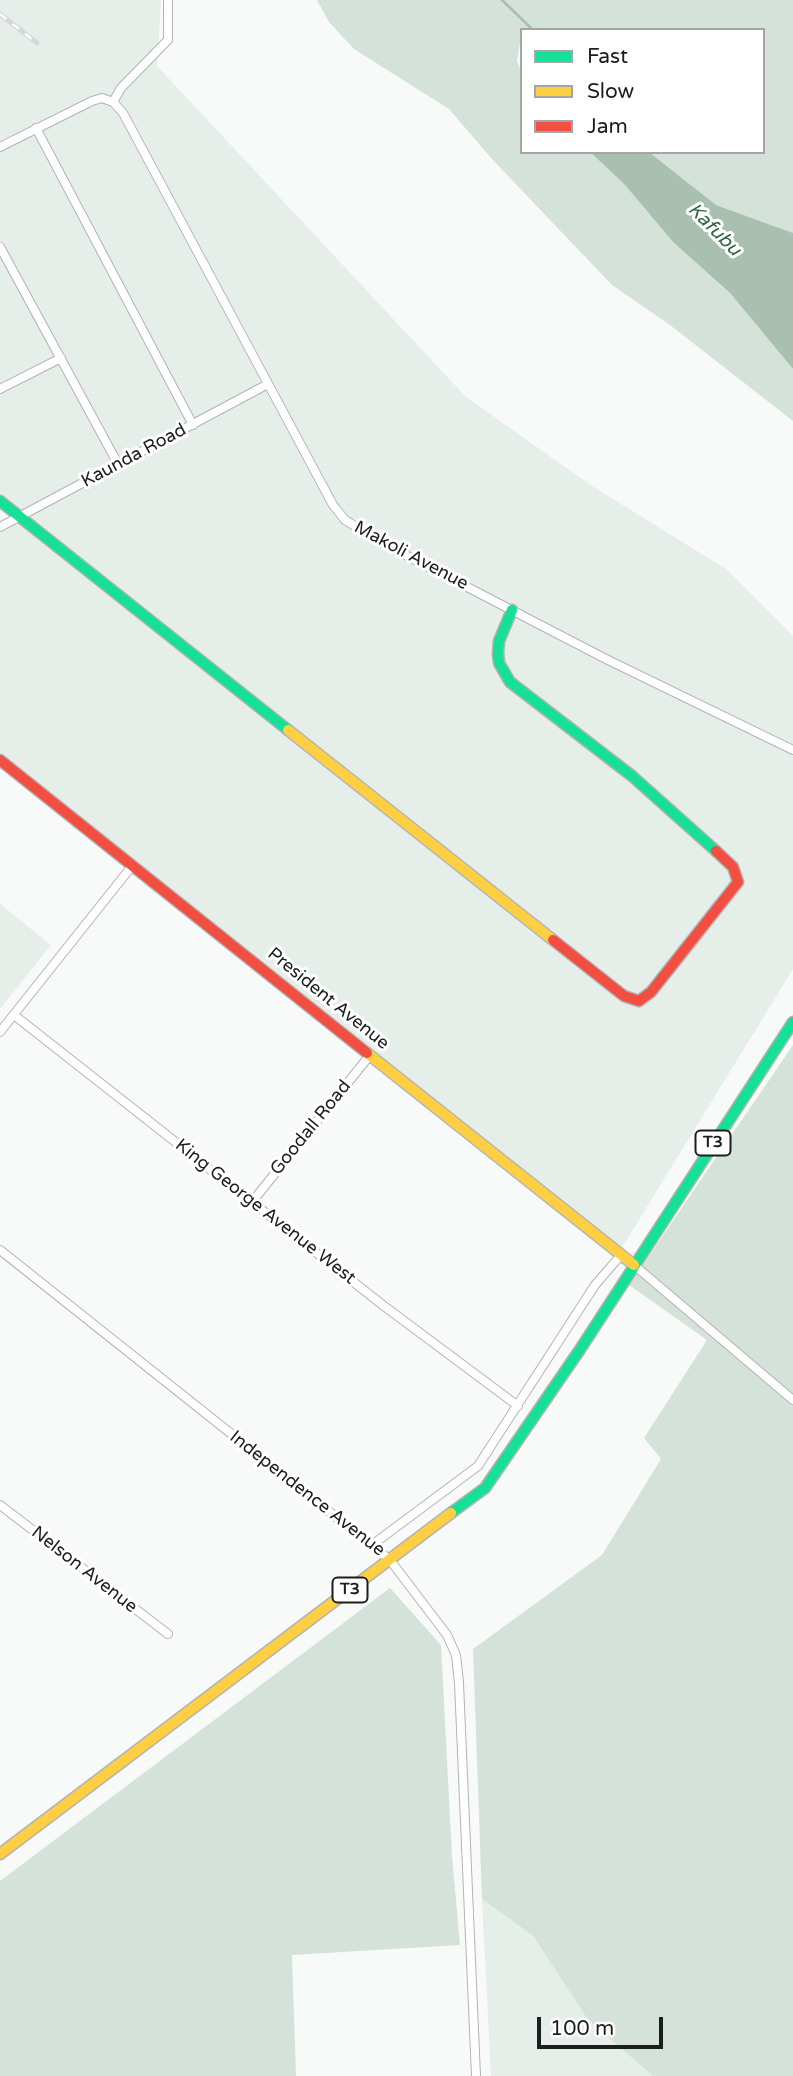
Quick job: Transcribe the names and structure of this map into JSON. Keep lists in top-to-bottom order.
{
  "streets": {
    "main road": ["President Avenue", "T3"],
    "street": [
      "Kaunda Road",
      "Makoli Avenue",
      "Goodall Road",
      "King George Avenue West",
      "Independence Avenue",
      "Nelson Avenue"
    ]
  },
  "crossings": [
    ["Kaunda Road", "Makoli Avenue"],
    ["President Avenue", "Goodall Road"],
    ["President Avenue", "T3"],
    ["Goodall Road", "King George Avenue West"],
    ["T3", "Independence Avenue"]
  ],
  "water": ["Kafubu"],
  "legend": ["Fast", "Slow", "Jam"],
  "scale_bar": "100 m"
}
